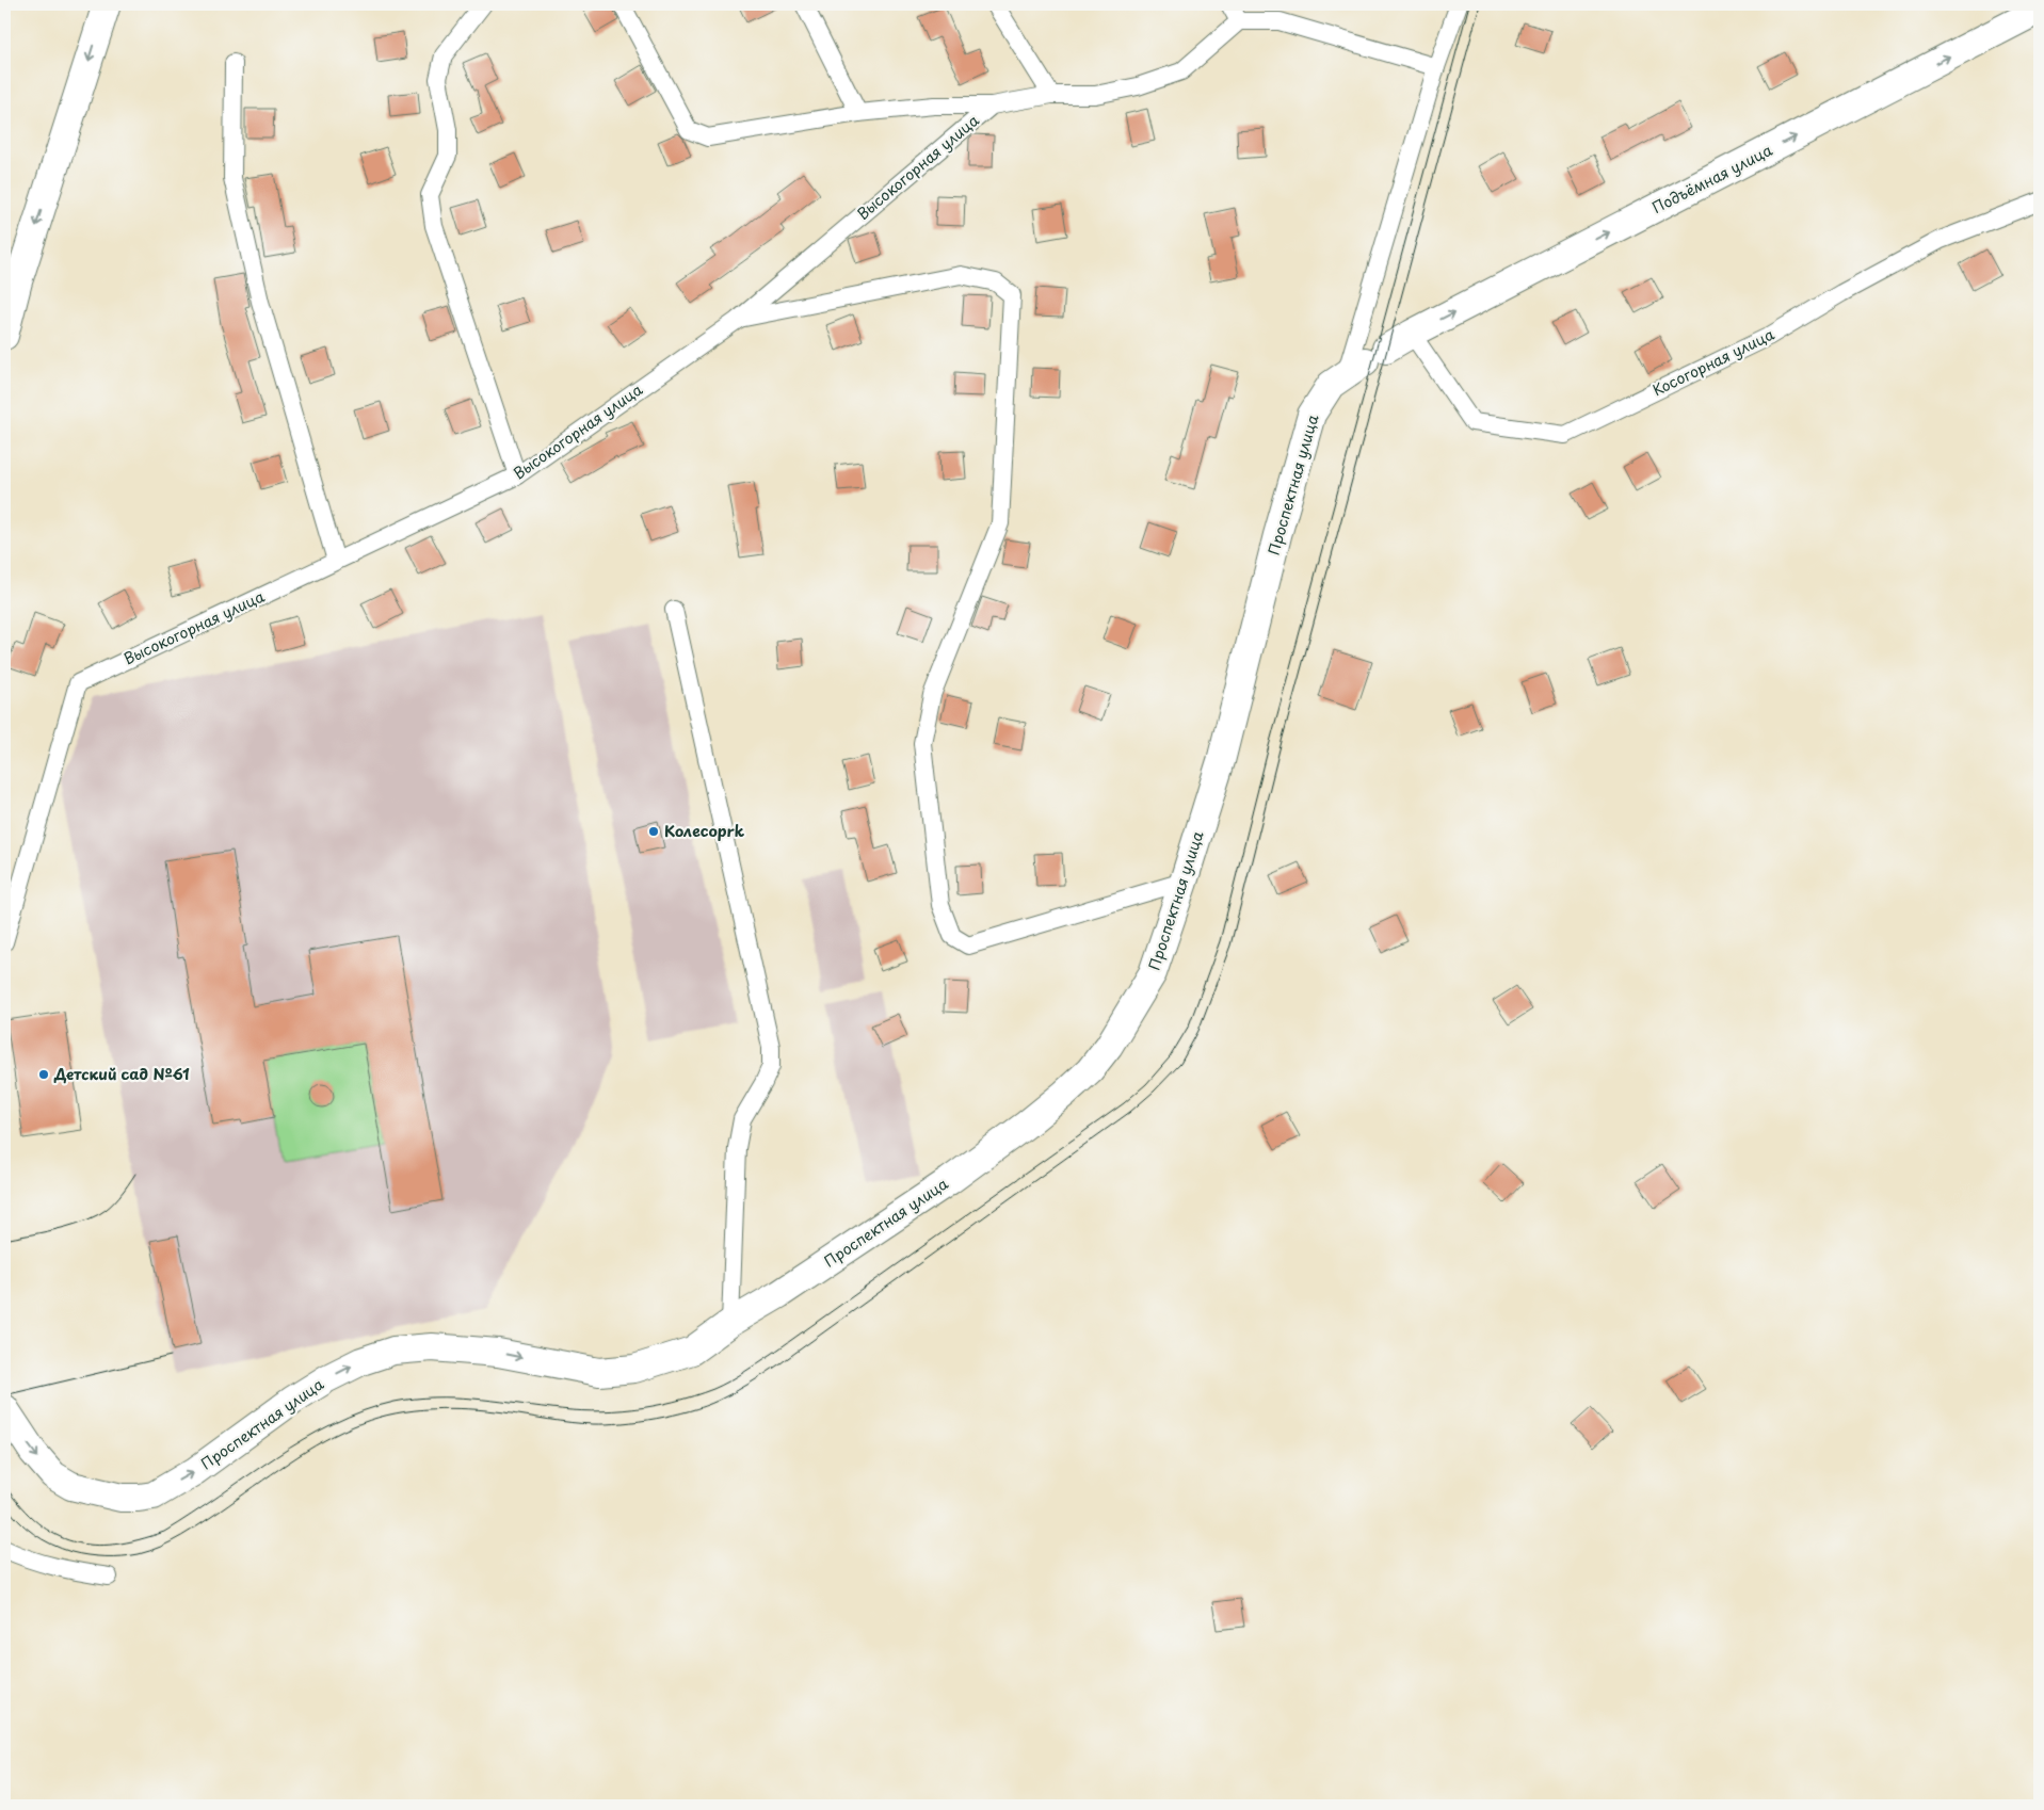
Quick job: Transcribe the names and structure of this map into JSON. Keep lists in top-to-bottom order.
{
  "streets": {
    "main road": ["Подъёмная улица", "Проспектная улица"],
    "street": ["Высокогорная улица", "Косогорная улица"]
  },
  "crossings": [
    ["Подъёмная улица", "Косогорная улица"],
    ["Подъёмная улица", "Проспектная улица"]
  ],
  "one_way": ["Подъёмная улица", "Проспектная улица"],
  "places": ["Колесоprk", "Детский сад №61"]
}
